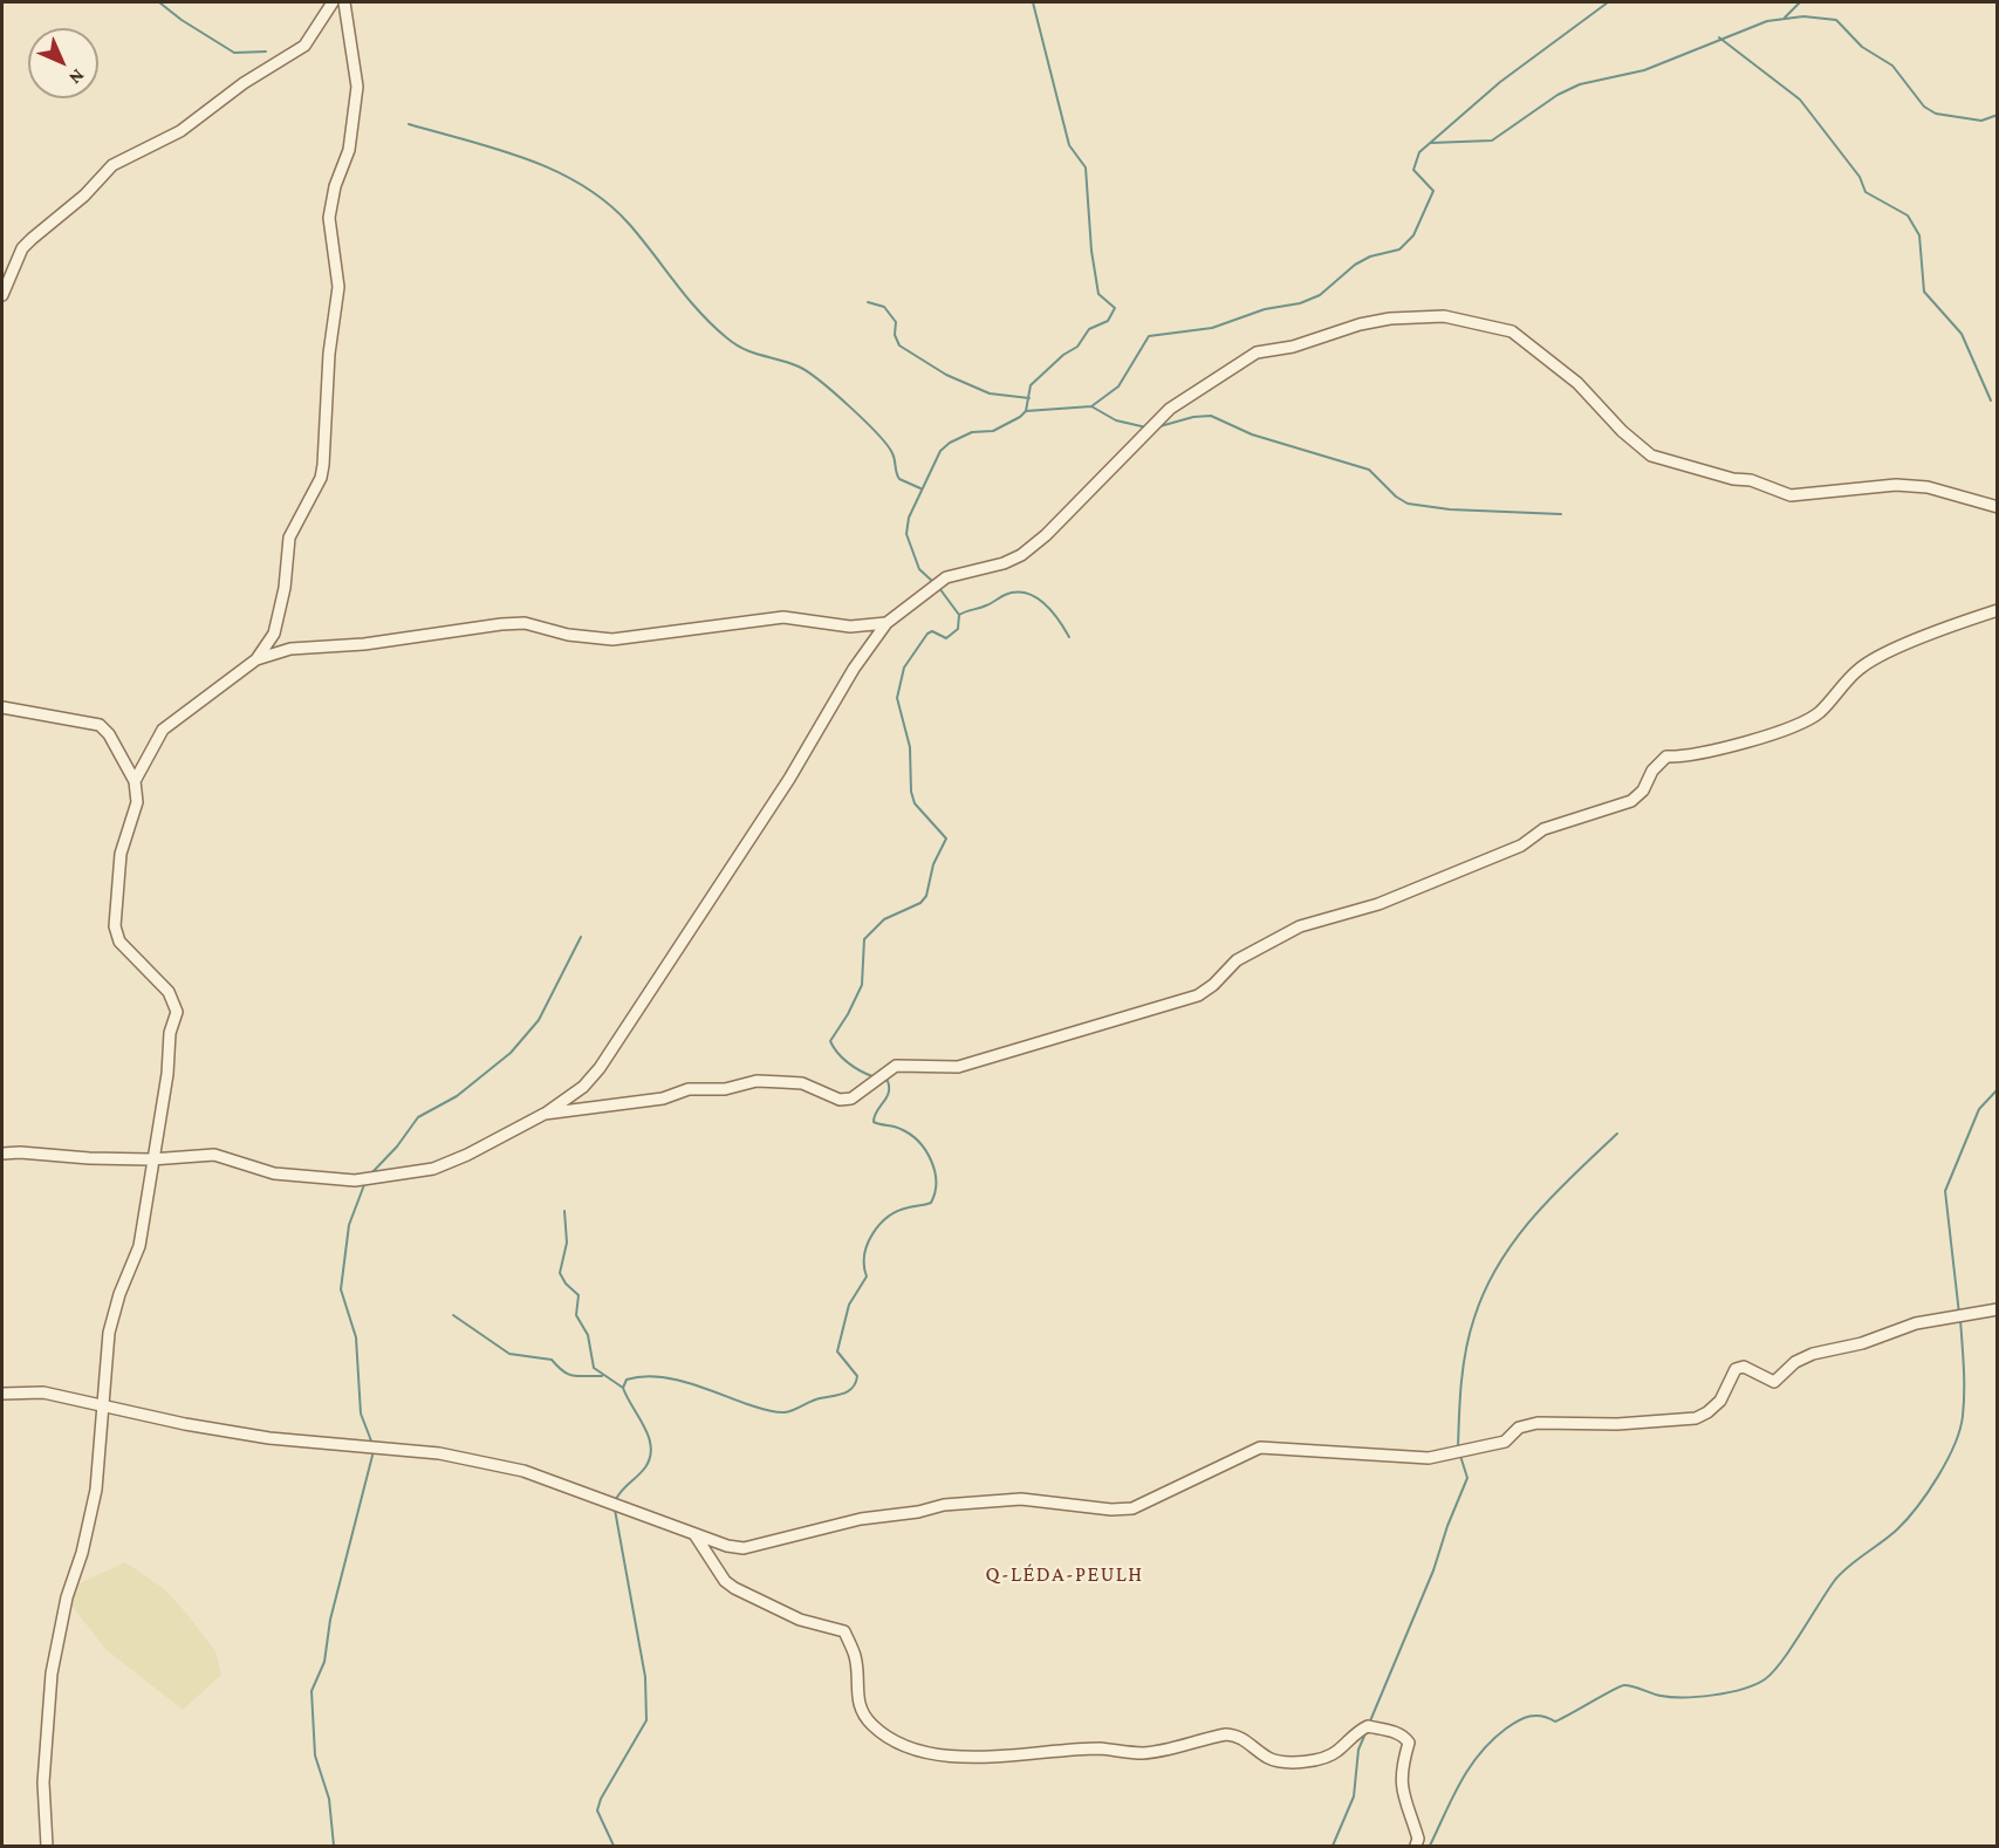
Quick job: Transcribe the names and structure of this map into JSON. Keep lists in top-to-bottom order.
{
  "districts": ["Q-LÉDA-PEULH"],
  "north": "bottom right"
}
